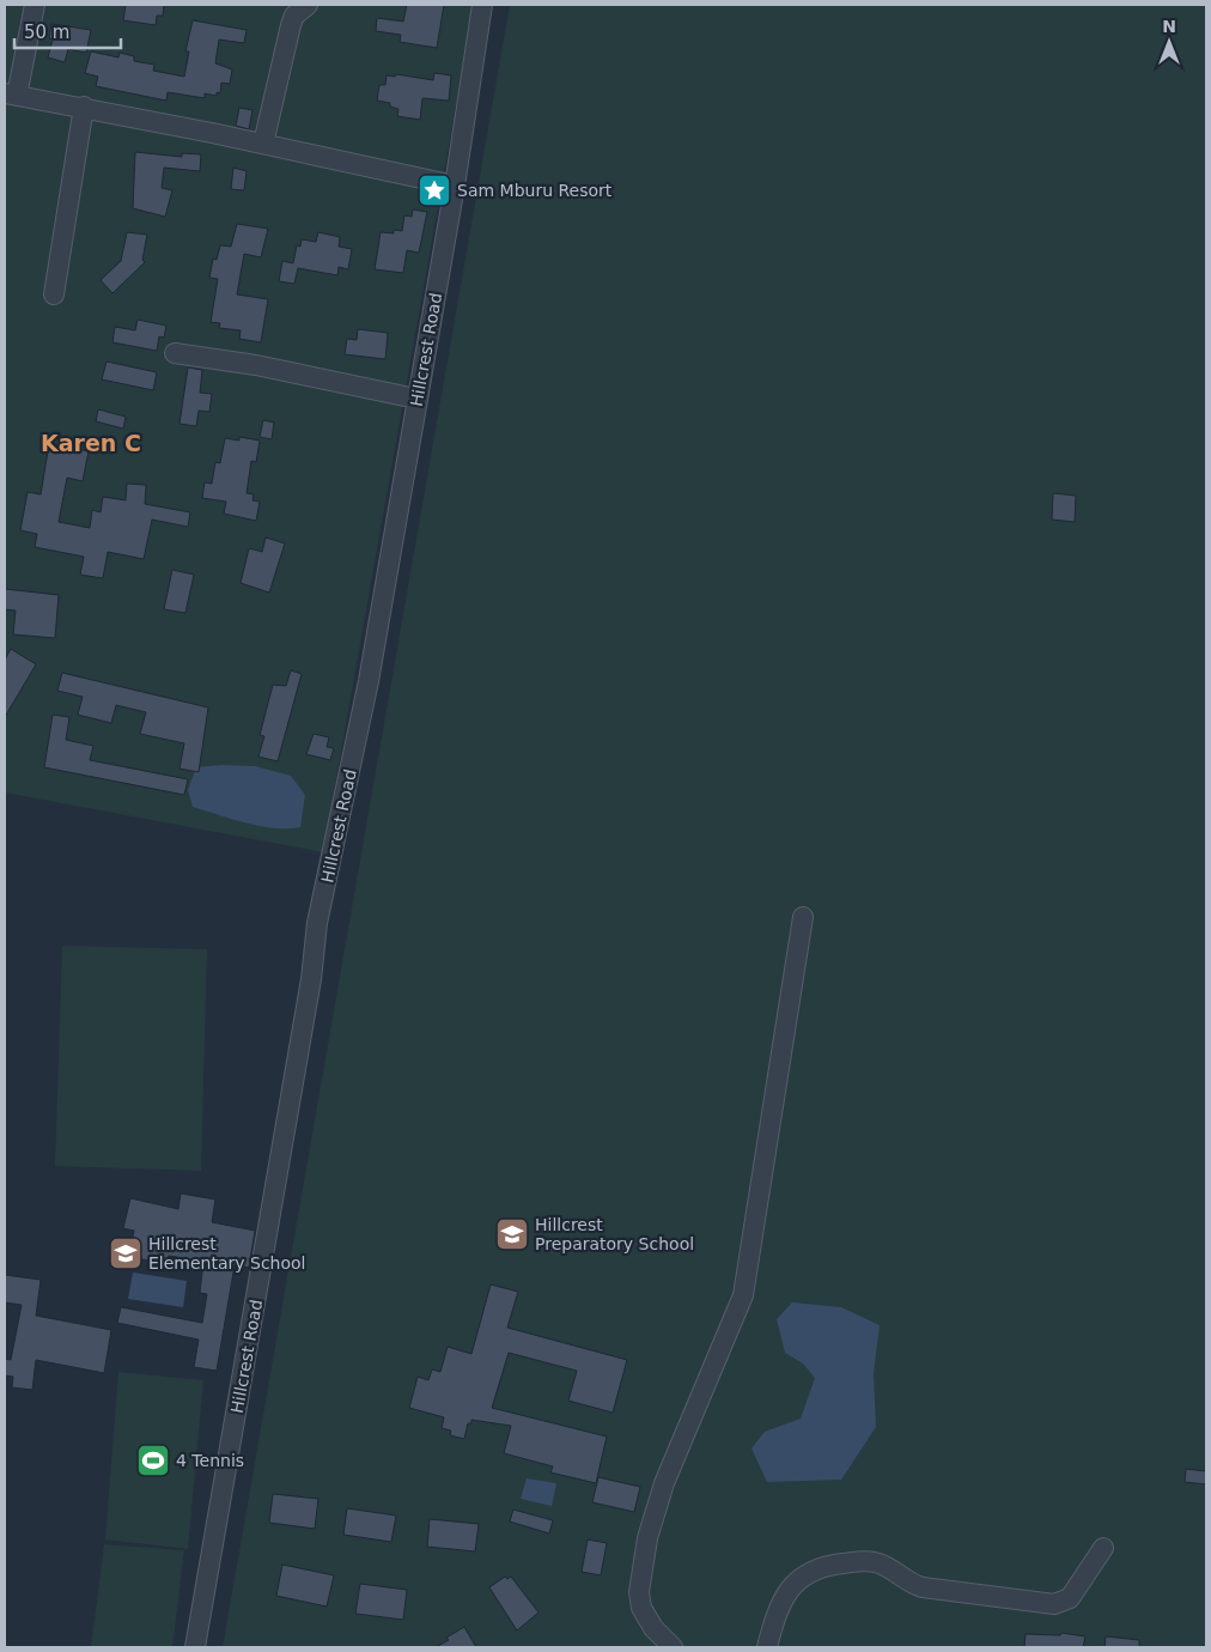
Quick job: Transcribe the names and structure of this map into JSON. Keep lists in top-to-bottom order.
{
  "streets": {
    "street": ["Hillcrest Road"]
  },
  "districts": ["Karen C"],
  "places": {
    "place": ["Sam Mburu Resort"],
    "school or university": ["Hillcrest Preparatory School", "Hillcrest Elementary School"],
    "sports": ["4 Tennis"]
  },
  "scale_bar": "50 m",
  "north": "top"
}
